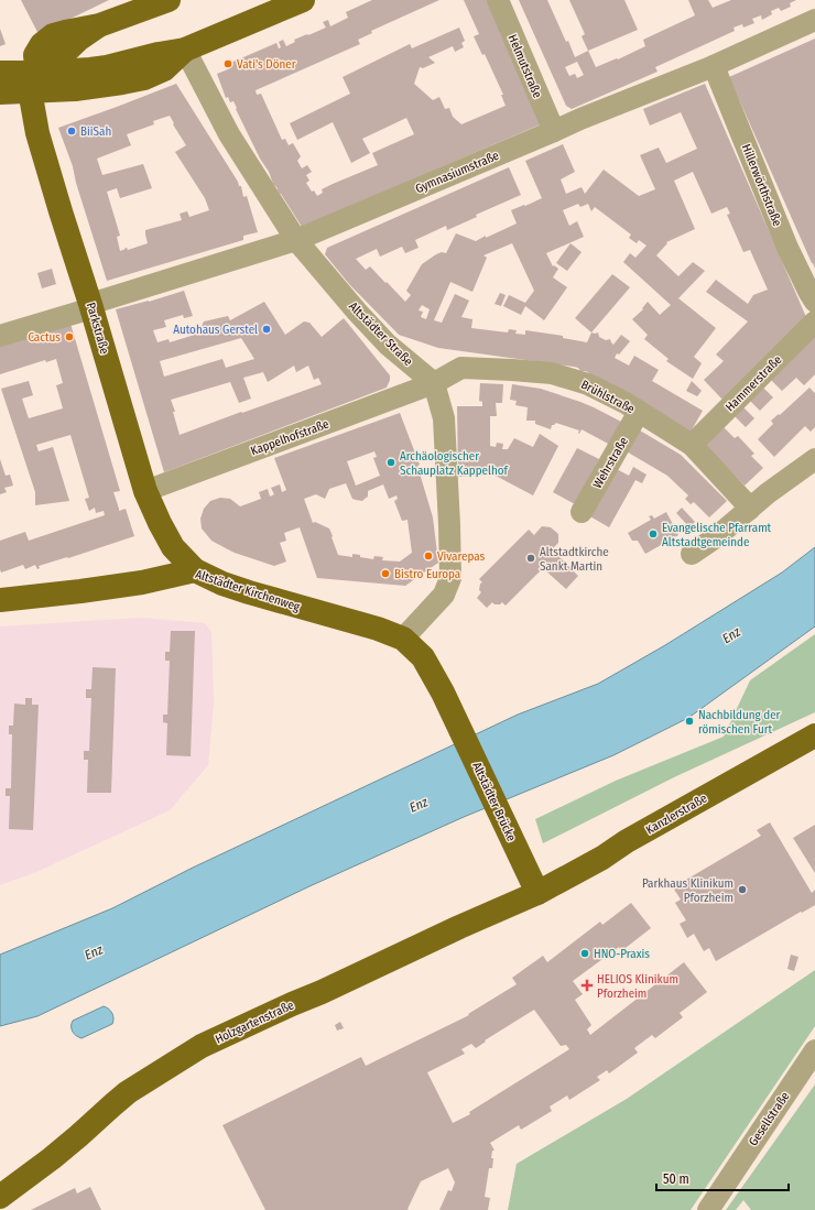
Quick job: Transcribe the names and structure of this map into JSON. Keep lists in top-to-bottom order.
{
  "streets": {
    "main road": [
      "Parkstraße",
      "Altstädter Kirchenweg",
      "Altstädter Brücke",
      "Kanzlerstraße",
      "Holzgartenstraße"
    ],
    "street": [
      "Helmutstraße",
      "Gymnasiumstraße",
      "Hillerwörthstraße",
      "Altstädter Straße",
      "Hammerstraße",
      "Brühlstraße",
      "Kappelhofstraße",
      "Wehrstraße",
      "Gesellstraße"
    ]
  },
  "crossings": [
    ["Helmutstraße", "Gymnasiumstraße"],
    ["Gymnasiumstraße", "Hillerwörthstraße"],
    ["Gymnasiumstraße", "Parkstraße"],
    ["Gymnasiumstraße", "Altstädter Straße"],
    ["Parkstraße", "Kappelhofstraße"],
    ["Parkstraße", "Altstädter Kirchenweg"],
    ["Altstädter Straße", "Brühlstraße"],
    ["Altstädter Straße", "Kappelhofstraße"],
    ["Hammerstraße", "Brühlstraße"],
    ["Brühlstraße", "Kappelhofstraße"],
    ["Brühlstraße", "Wehrstraße"],
    ["Altstädter Kirchenweg", "Altstädter Brücke"],
    ["Altstädter Brücke", "Kanzlerstraße"],
    ["Altstädter Brücke", "Holzgartenstraße"],
    ["Kanzlerstraße", "Holzgartenstraße"]
  ],
  "water": ["Enz"],
  "places": {
    "other": [
      "Vati's Döner",
      "BiiSah",
      "Autohaus Gerstel",
      "Cactus",
      "Archäologischer Schauplatz Kappelhof",
      "Evangelische Pfarramt Altstadtgemeinde",
      "Vivarepas",
      "Altstadtkirche Sankt Martin",
      "Bistro Europa",
      "Nachbildung der römischen Furt",
      "Parkhaus Klinikum Pforzheim",
      "HNO-Praxis"
    ],
    "health": ["HELIOS Klinikum Pforzheim"]
  },
  "scale_bar": "50 m"
}
